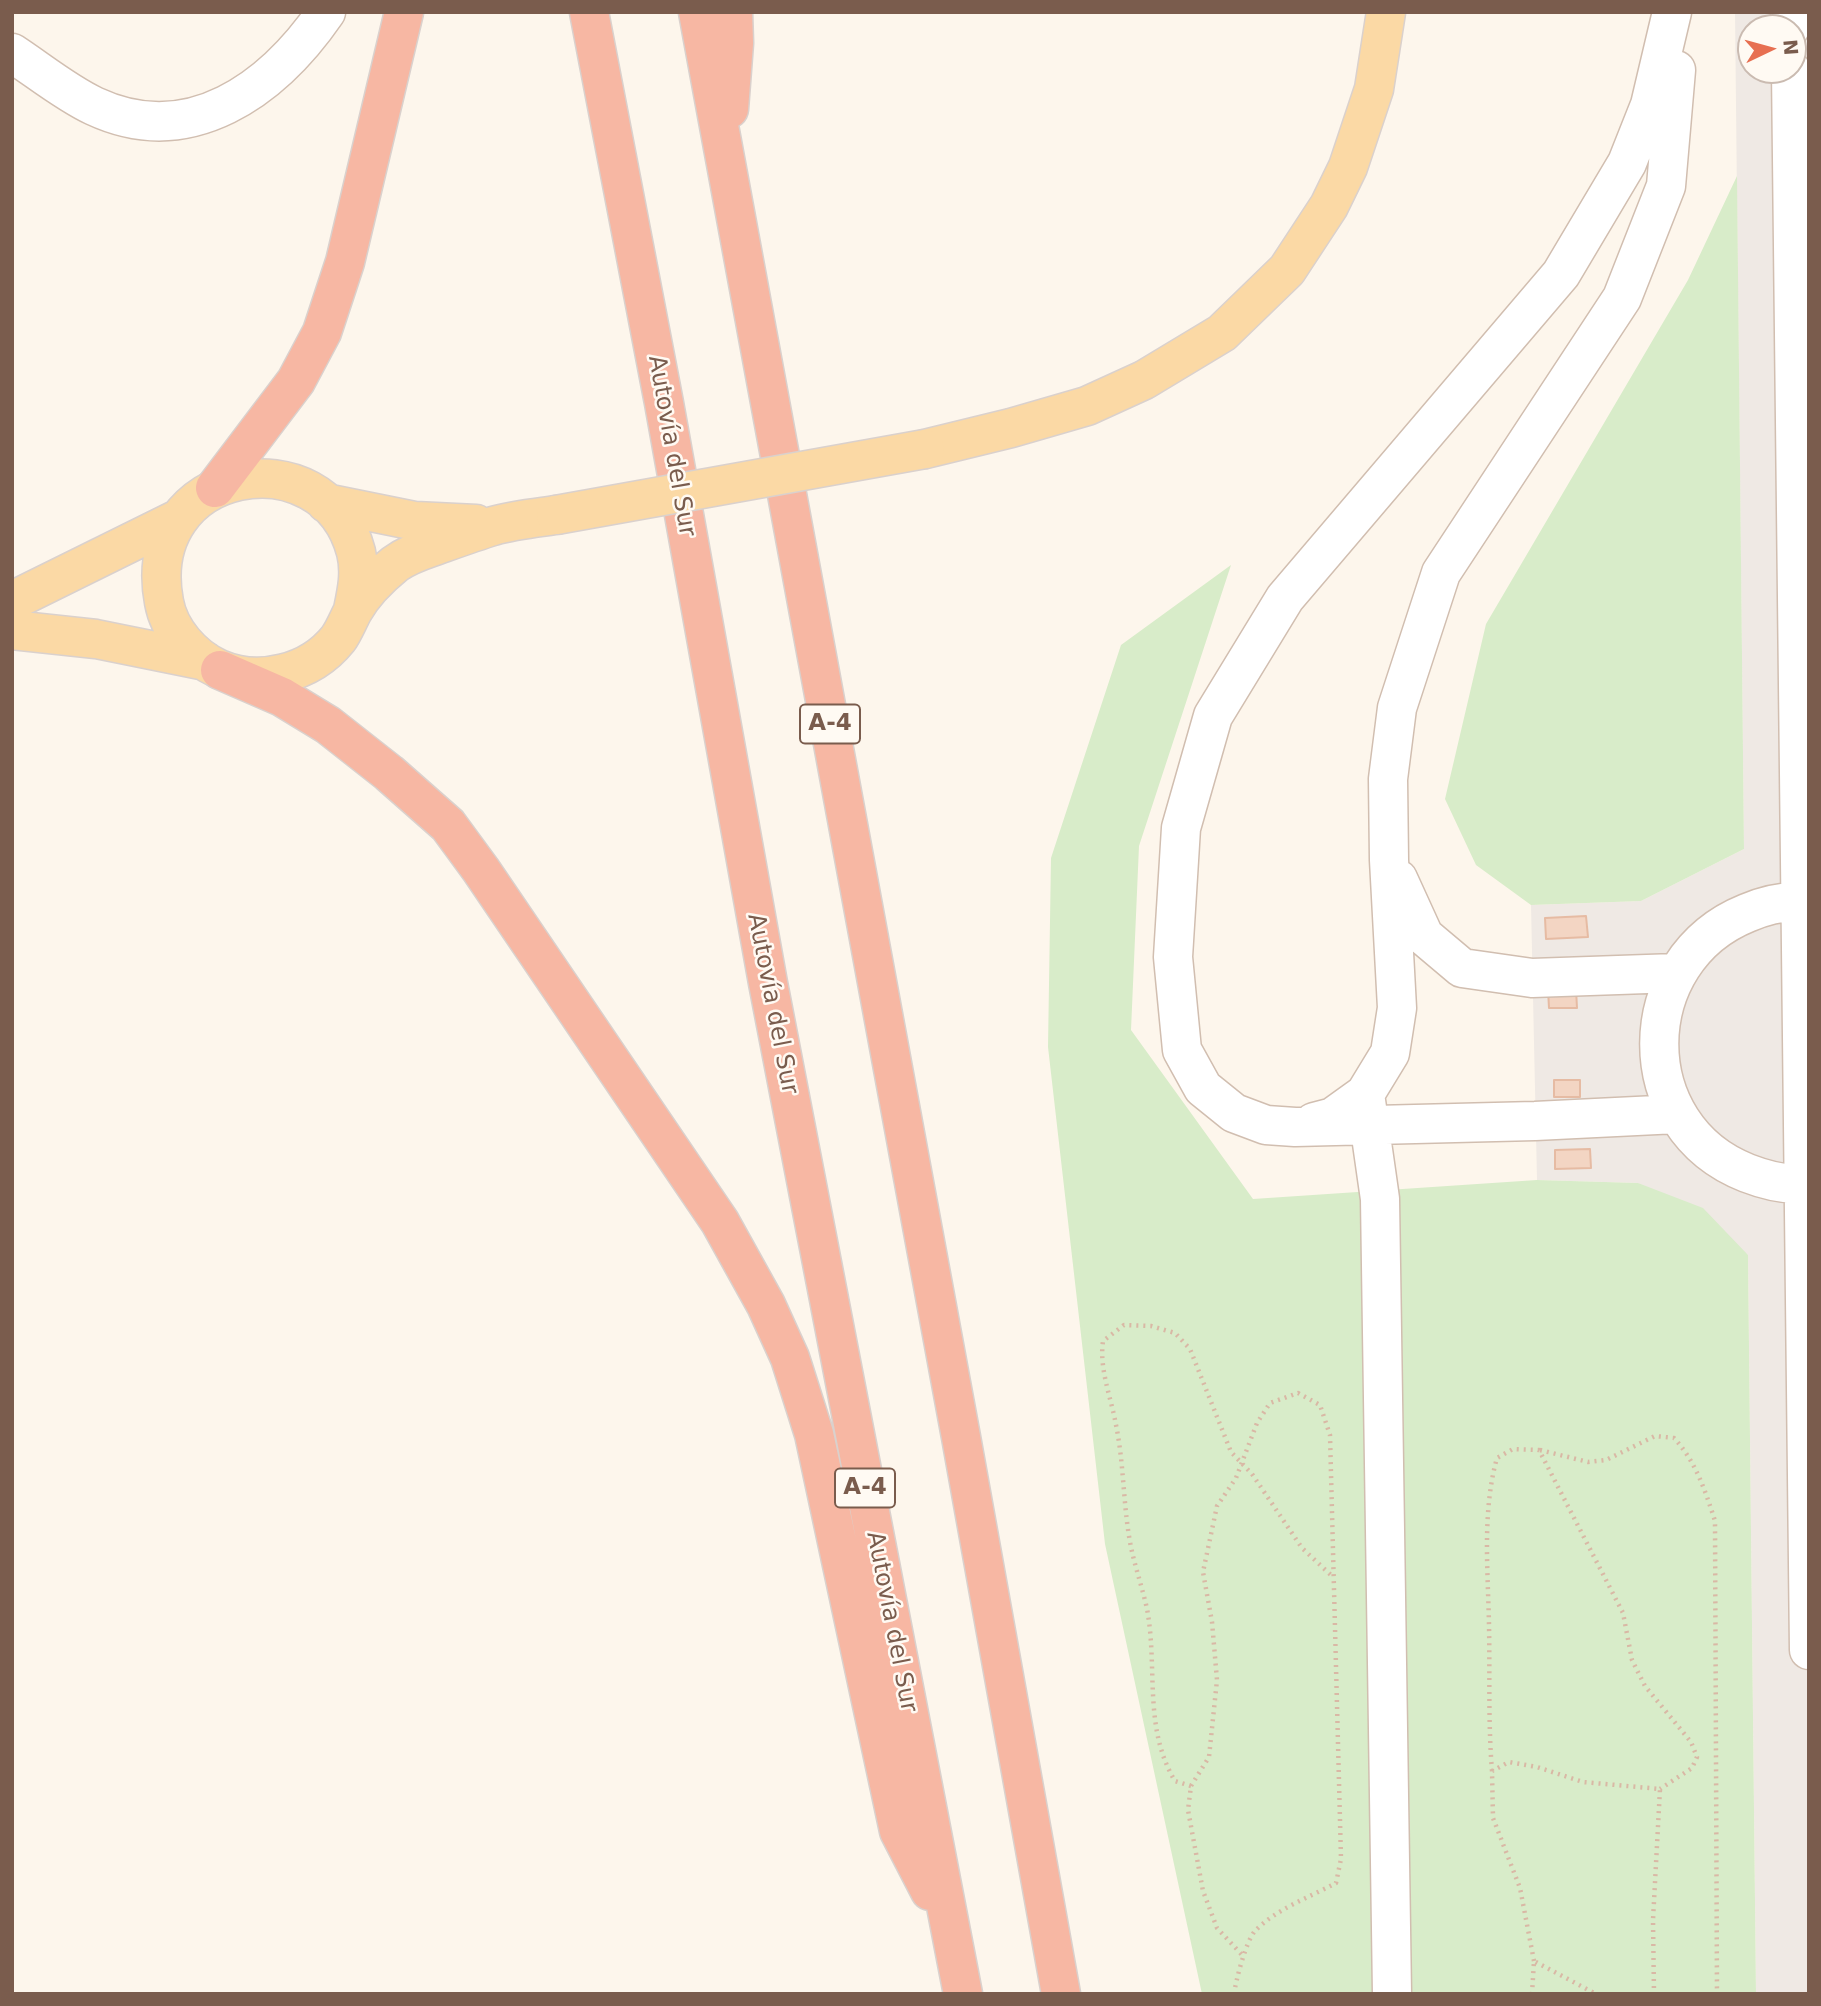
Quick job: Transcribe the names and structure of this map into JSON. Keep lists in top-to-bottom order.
{
  "streets": {
    "highway": ["Autovía del Sur", "A-4"]
  },
  "north": "right"
}
